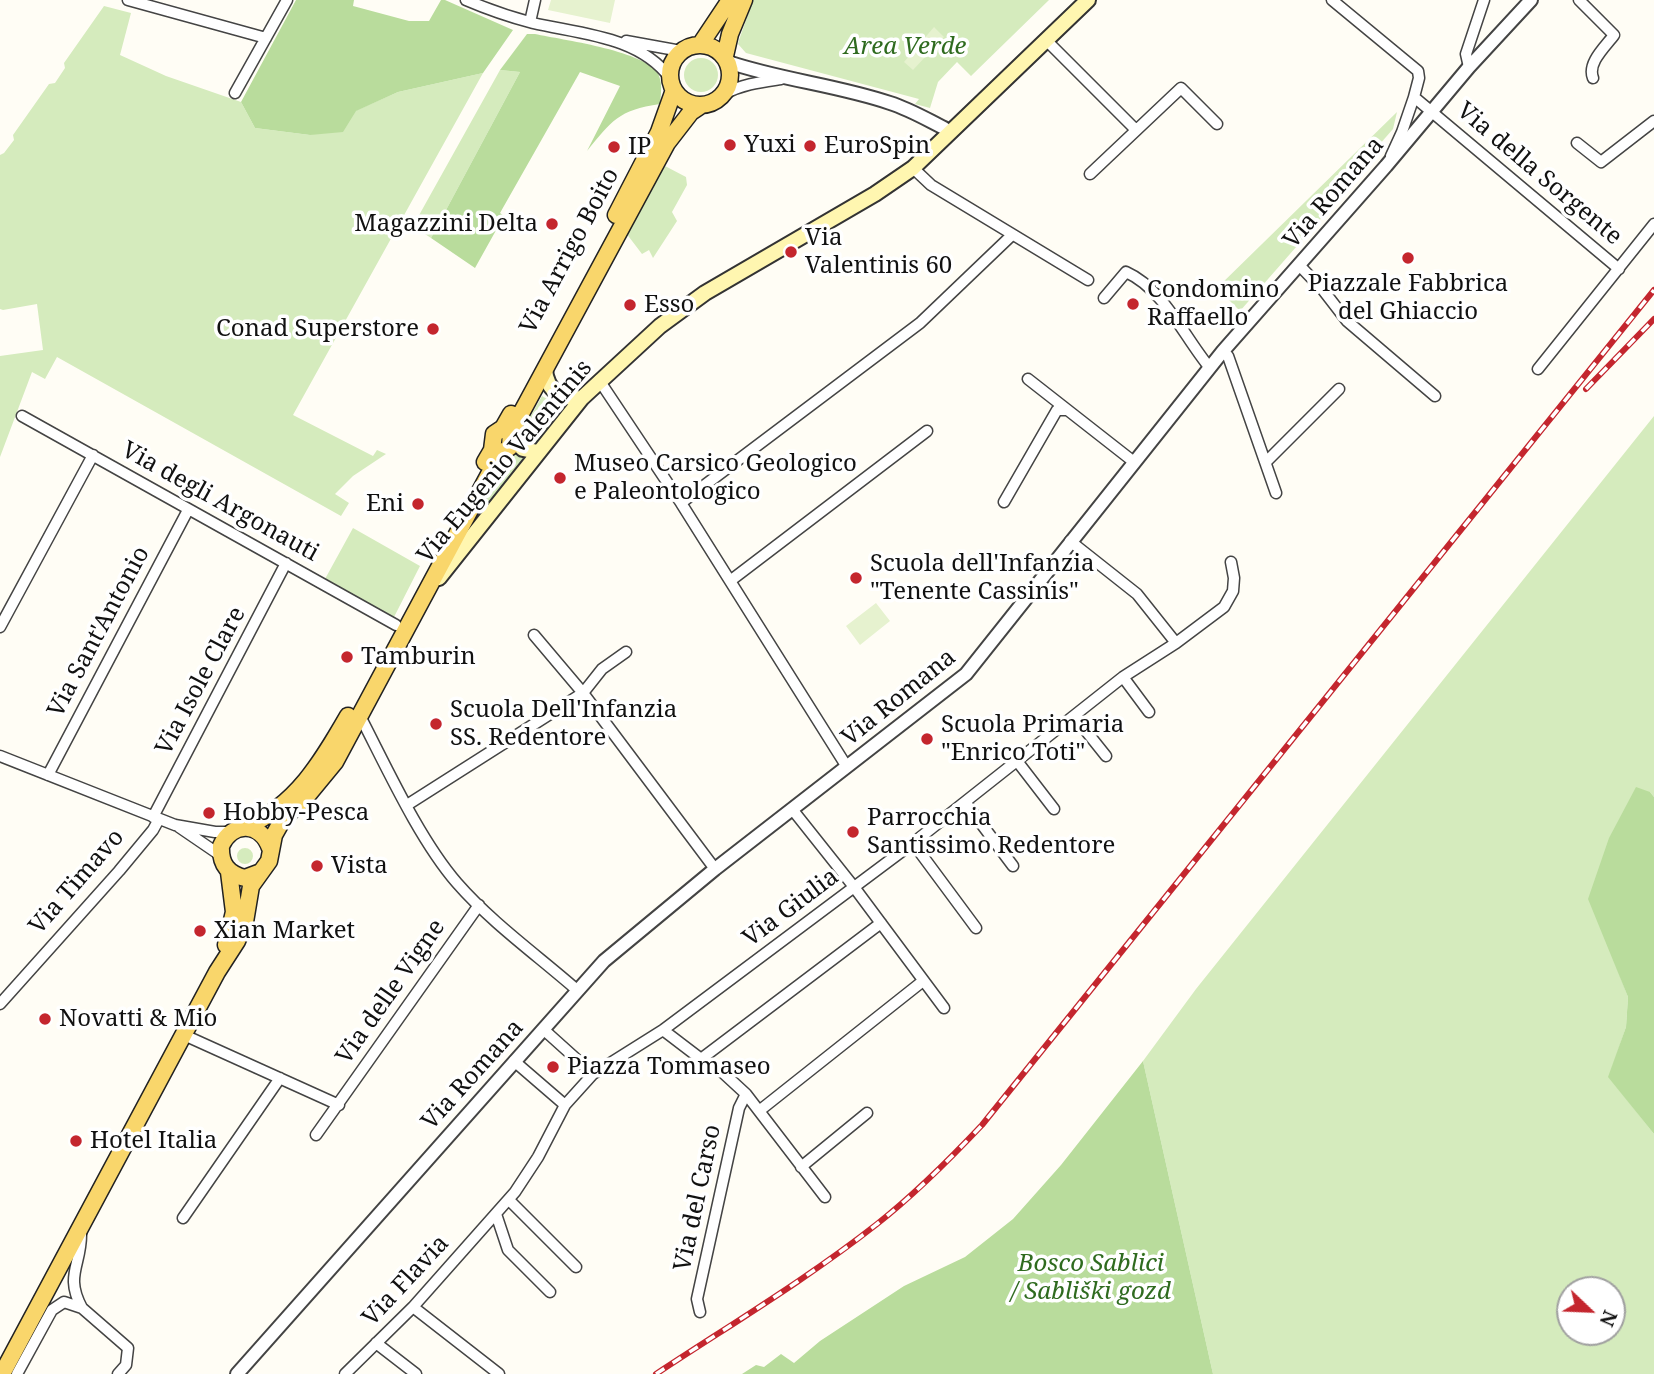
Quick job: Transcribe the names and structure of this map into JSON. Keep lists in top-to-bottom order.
{
  "streets": {
    "main road": ["Via Arrigo Boito", "Via Eugenio Valentinis", "Via Timavo"],
    "street": [
      "Via della Sorgente",
      "Via Romana",
      "Via degli Argonauti",
      "Via Sant'Antonio",
      "Via Isole Clare",
      "Via Giulia",
      "Via delle Vigne",
      "Via del Carso",
      "Via Flavia"
    ]
  },
  "crossings": [
    ["Via della Sorgente", "Via Romana"],
    ["Via Arrigo Boito", "Via Eugenio Valentinis"],
    ["Via Eugenio Valentinis", "Via degli Argonauti"],
    ["Via Eugenio Valentinis", "Via Timavo"],
    ["Via degli Argonauti", "Via Sant'Antonio"],
    ["Via degli Argonauti", "Via Isole Clare"],
    ["Via Sant'Antonio", "Via Timavo"],
    ["Via Isole Clare", "Via Timavo"]
  ],
  "parks": ["Area Verde", "Bosco Sablici / Sabliški gozd"],
  "places": [
    "Yuxi",
    "EuroSpin",
    "IP",
    "Magazzini Delta",
    "Via Valentinis 60",
    "Piazzale Fabbrica del Ghiaccio",
    "Condomino Raffaello",
    "Esso",
    "Conad Superstore",
    "Museo Carsico Geologico e Paleontologico",
    "Eni",
    "Scuola dell'Infanzia \"Tenente Cassinis\"",
    "Tamburin",
    "Scuola Dell'Infanzia SS. Redentore",
    "Scuola Primaria \"Enrico Toti\"",
    "Hobby-Pesca",
    "Parrocchia Santissimo Redentore",
    "Vista",
    "Xian Market",
    "Novatti & Mio",
    "Piazza Tommaseo",
    "Hotel Italia"
  ],
  "north": "bottom right"
}
